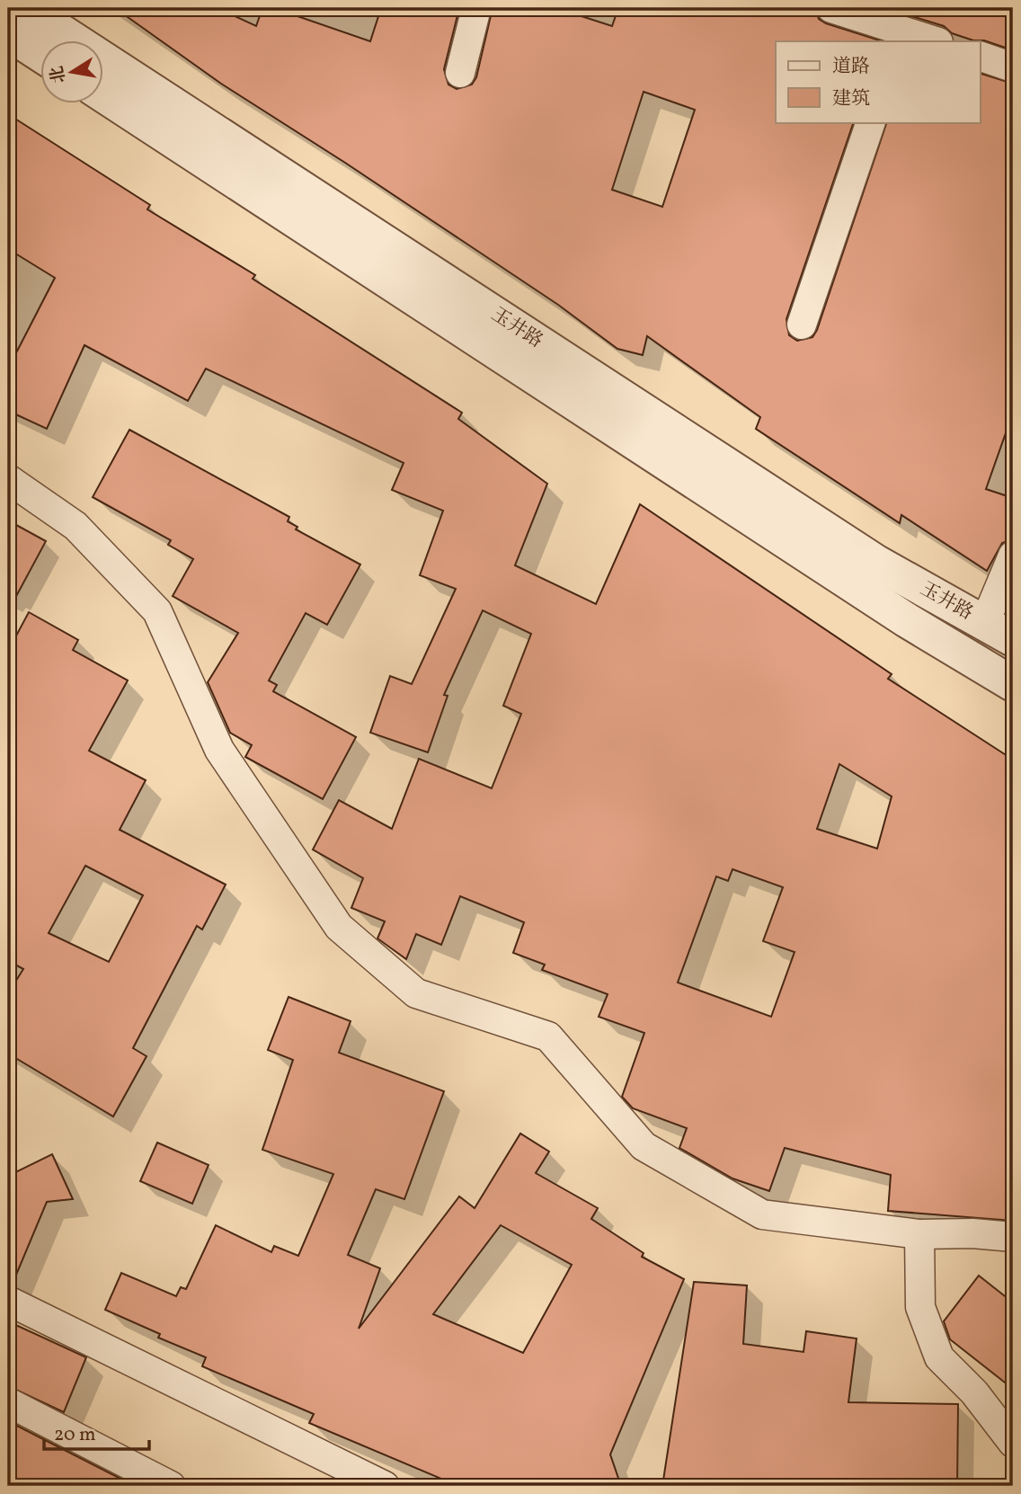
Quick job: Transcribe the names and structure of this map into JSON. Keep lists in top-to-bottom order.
{
  "streets": {
    "street": ["玉井路"]
  },
  "legend": ["道路", "建筑"],
  "scale_bar": "20 m",
  "north": "left"
}
